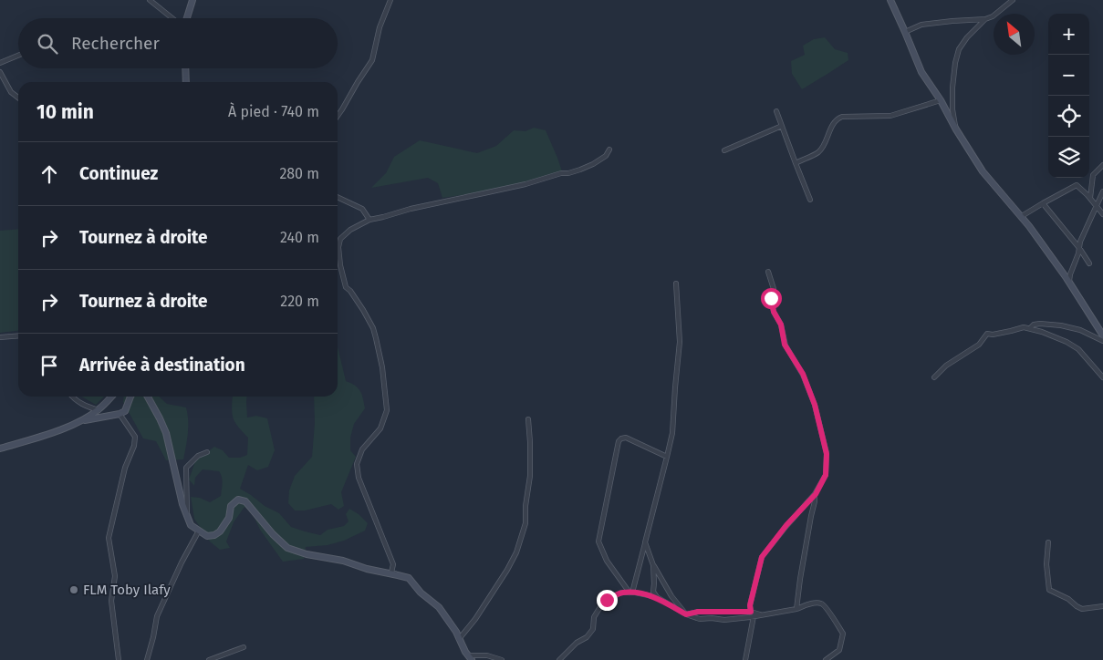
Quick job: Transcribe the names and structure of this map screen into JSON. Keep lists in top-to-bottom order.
{
  "places": ["FLM Toby Ilafy"],
  "north": "top left",
  "page": {
    "map_buttons": ["+", "−"],
    "search": "Rechercher",
    "heading": ["10 min", "À pied · 740 m"],
    "list": [
      ["Continuez", "280 m"],
      ["Tournez à droite", "240 m"],
      ["Tournez à droite", "220 m"],
      "Arrivée à destination"
    ]
  }
}
